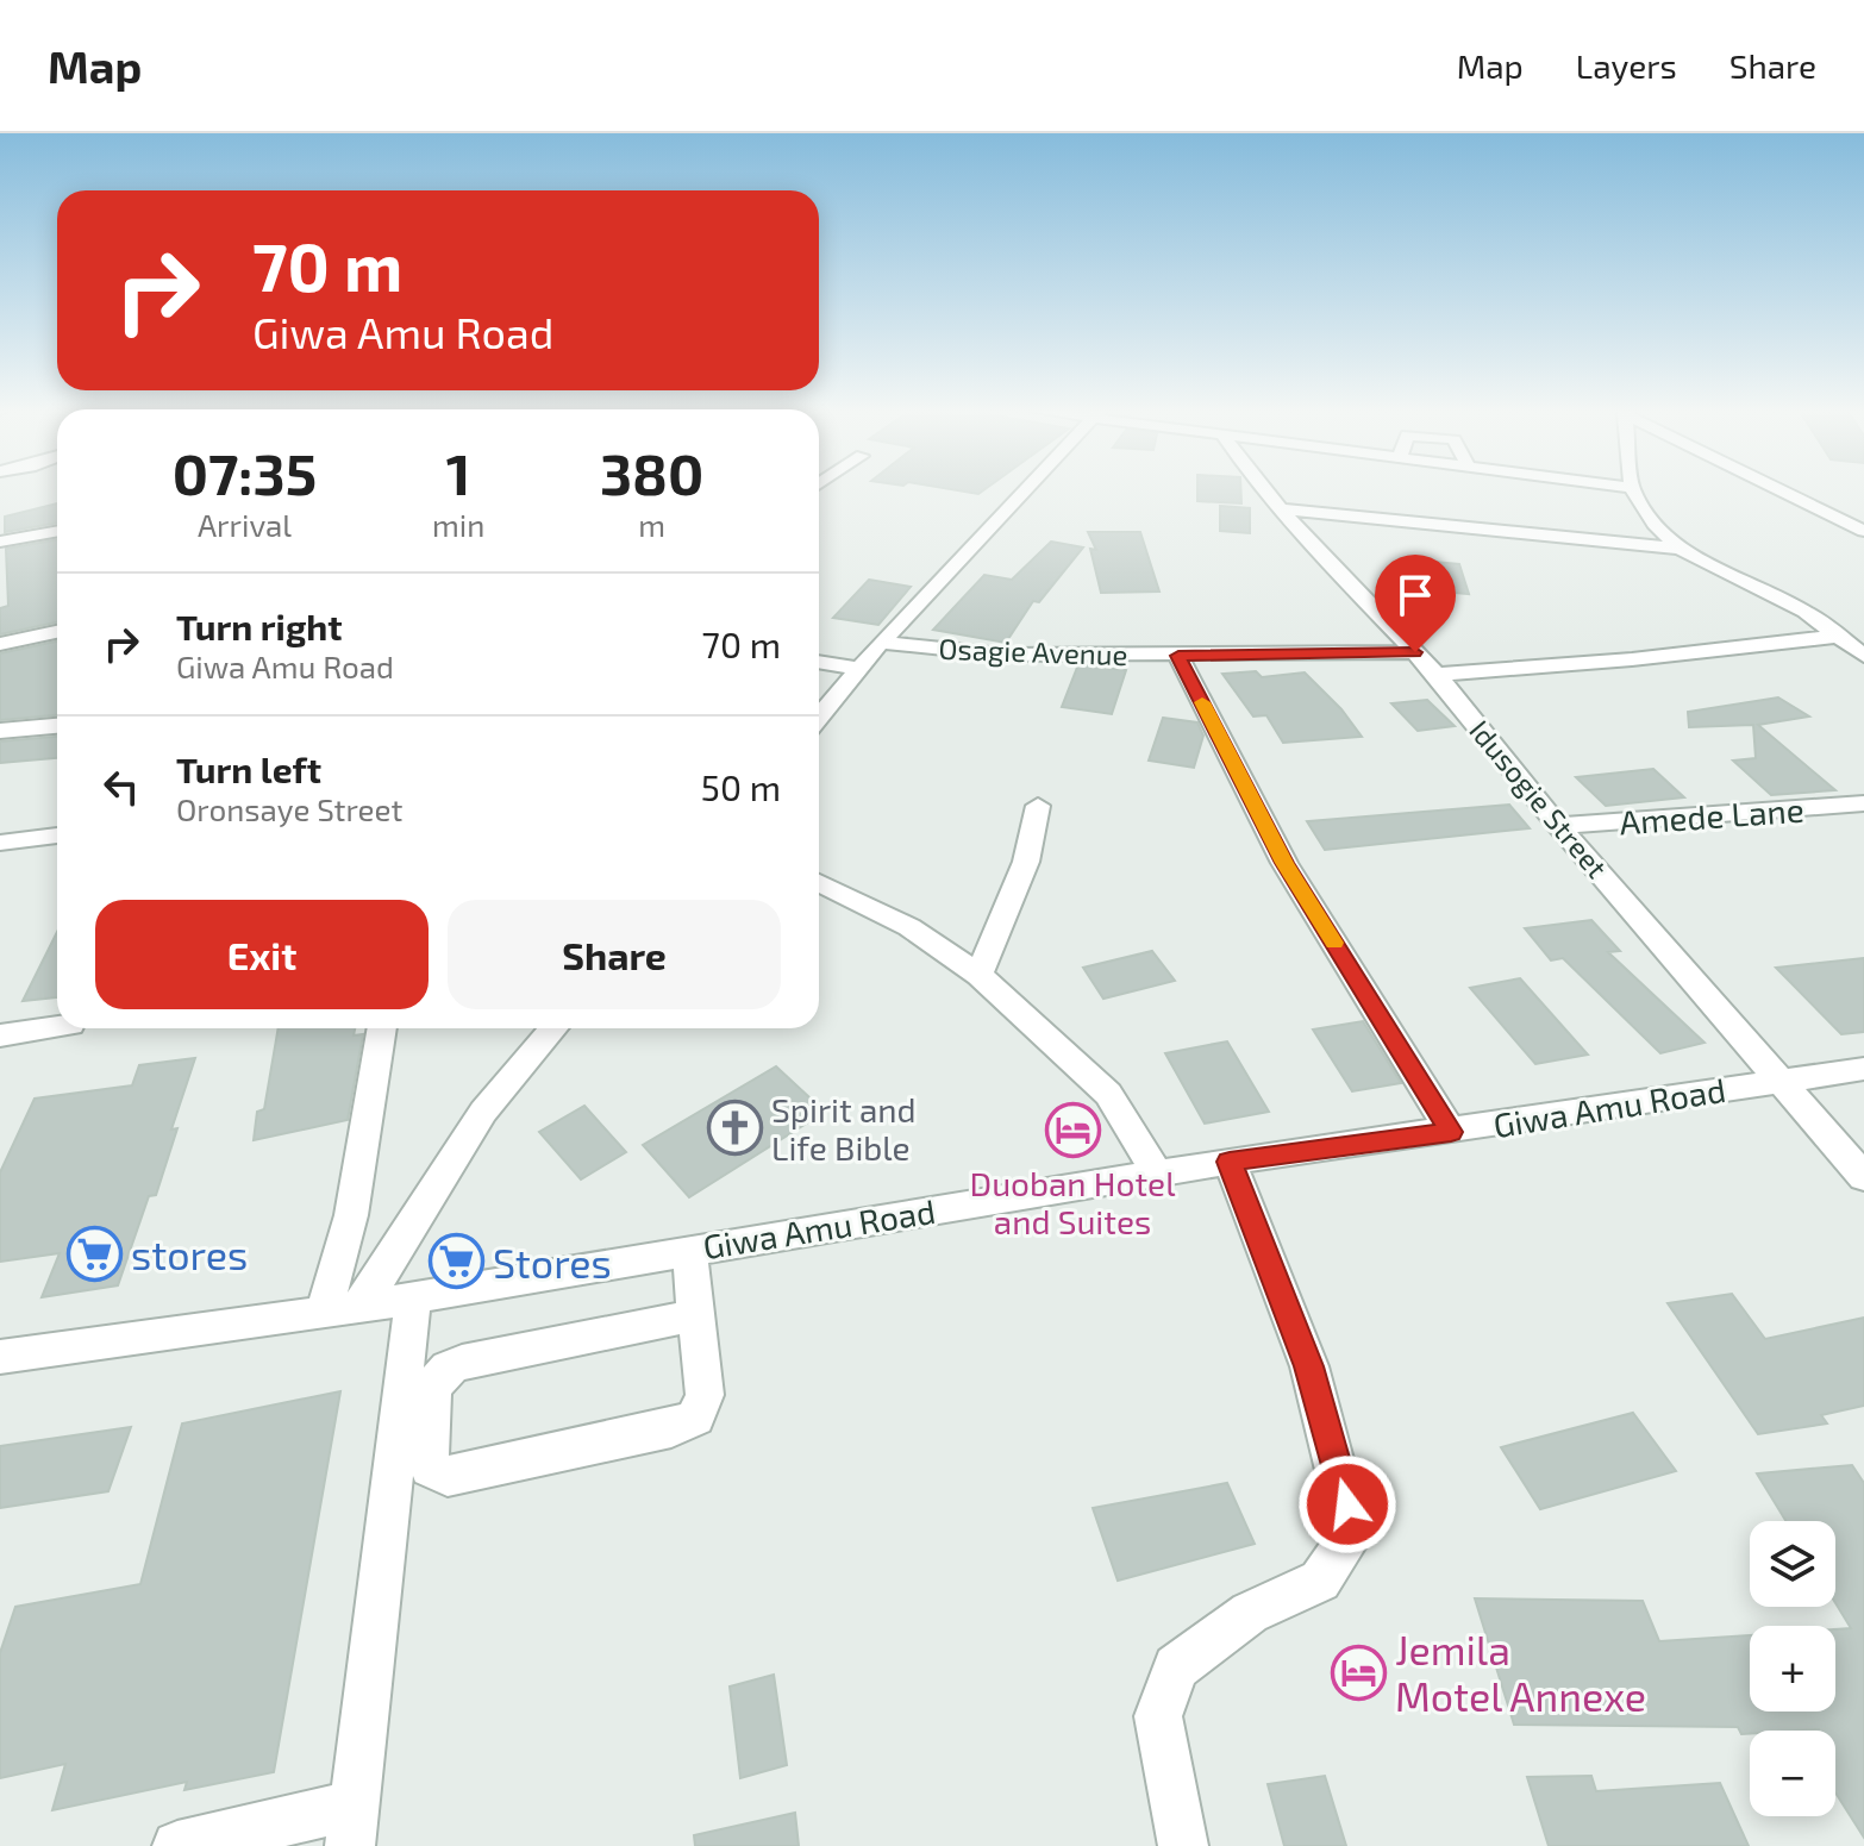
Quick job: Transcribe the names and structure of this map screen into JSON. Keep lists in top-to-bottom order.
{
  "streets": {
    "street": [
      "Osagie Avenue",
      "Idusogie Street",
      "Amede Lane",
      "Giwa Amu Road"
    ]
  },
  "crossings": [
    ["Osagie Avenue", "Idusogie Street"],
    ["Idusogie Street", "Amede Lane"],
    ["Idusogie Street", "Giwa Amu Road"]
  ],
  "places": {
    "church": ["Spirit and Life Bible"],
    "hotel": ["Duoban Hotel and Suites", "Jemila Motel Annexe"],
    "supermarket": ["stores", "Stores"]
  },
  "page": {
    "header": "Map",
    "nav": ["Map", "Layers", "Share"],
    "turn": ["70 m", "Giwa Amu Road"],
    "eta": [
      "07:35",
      "Arrival",
      "1",
      "min",
      "380",
      "m"
    ],
    "list": [
      {
        "name": "Turn right",
        "note": "Giwa Amu Road",
        "value": "70 m"
      },
      {
        "name": "Turn left",
        "note": "Oronsaye Street",
        "value": "50 m"
      }
    ],
    "buttons": ["Exit", "Share"],
    "map_buttons": ["+", "−"]
  }
}
